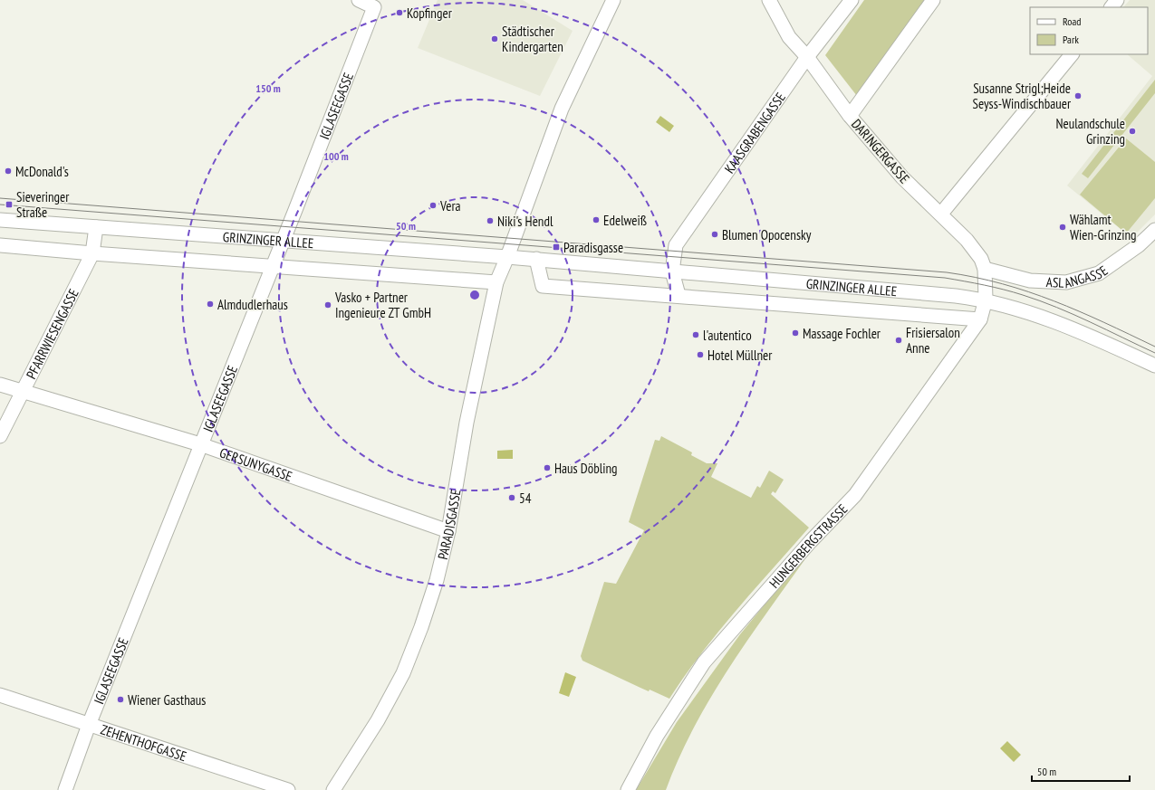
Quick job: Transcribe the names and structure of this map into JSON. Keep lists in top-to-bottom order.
{
  "streets": {
    "street": [
      "IGLASEEGASSE",
      "KAASGRABENGASSE",
      "DARINGERGASSE",
      "GRINZINGER ALLEE",
      "ASLANGASSE",
      "PFARRWIESENGASSE",
      "GERSUNYGASSE",
      "PARADISGASSE",
      "HUNGERBERGSTRASSE",
      "ZEHENTHOFGASSE"
    ]
  },
  "crossings": [
    ["IGLASEEGASSE", "GRINZINGER ALLEE"],
    ["IGLASEEGASSE", "GERSUNYGASSE"],
    ["IGLASEEGASSE", "ZEHENTHOFGASSE"],
    ["KAASGRABENGASSE", "DARINGERGASSE"],
    ["KAASGRABENGASSE", "GRINZINGER ALLEE"],
    ["DARINGERGASSE", "GRINZINGER ALLEE"],
    ["DARINGERGASSE", "ASLANGASSE"],
    ["DARINGERGASSE", "HUNGERBERGSTRASSE"],
    ["GRINZINGER ALLEE", "PFARRWIESENGASSE"],
    ["GRINZINGER ALLEE", "PARADISGASSE"],
    ["GRINZINGER ALLEE", "HUNGERBERGSTRASSE"],
    ["PFARRWIESENGASSE", "GERSUNYGASSE"],
    ["GERSUNYGASSE", "PARADISGASSE"]
  ],
  "places": {
    "other": [
      "Kopfinger",
      "Städtischer Kindergarten",
      "Susanne Strigl;Heide Seyss-Windischbauer",
      "Neulandschule Grinzing",
      "McDonald's",
      "Vera",
      "Edelweiß",
      "Niki's Hendl",
      "Wählamt Wien-Grinzing",
      "Blumen Opocensky",
      "Almdudlerhaus",
      "Vasko + Partner Ingenieure ZT GmbH",
      "Massage Fochler",
      "l'autentico",
      "Frisiersalon Anne",
      "Hotel Müllner",
      "Haus Döbling",
      "54",
      "Wiener Gasthaus"
    ],
    "transit": ["Sieveringer Straße", "Paradisgasse"]
  },
  "legend": ["Road", "Park"],
  "scale_bar": "50 m",
  "rings": ["150 m", "100 m", "50 m"]
}
